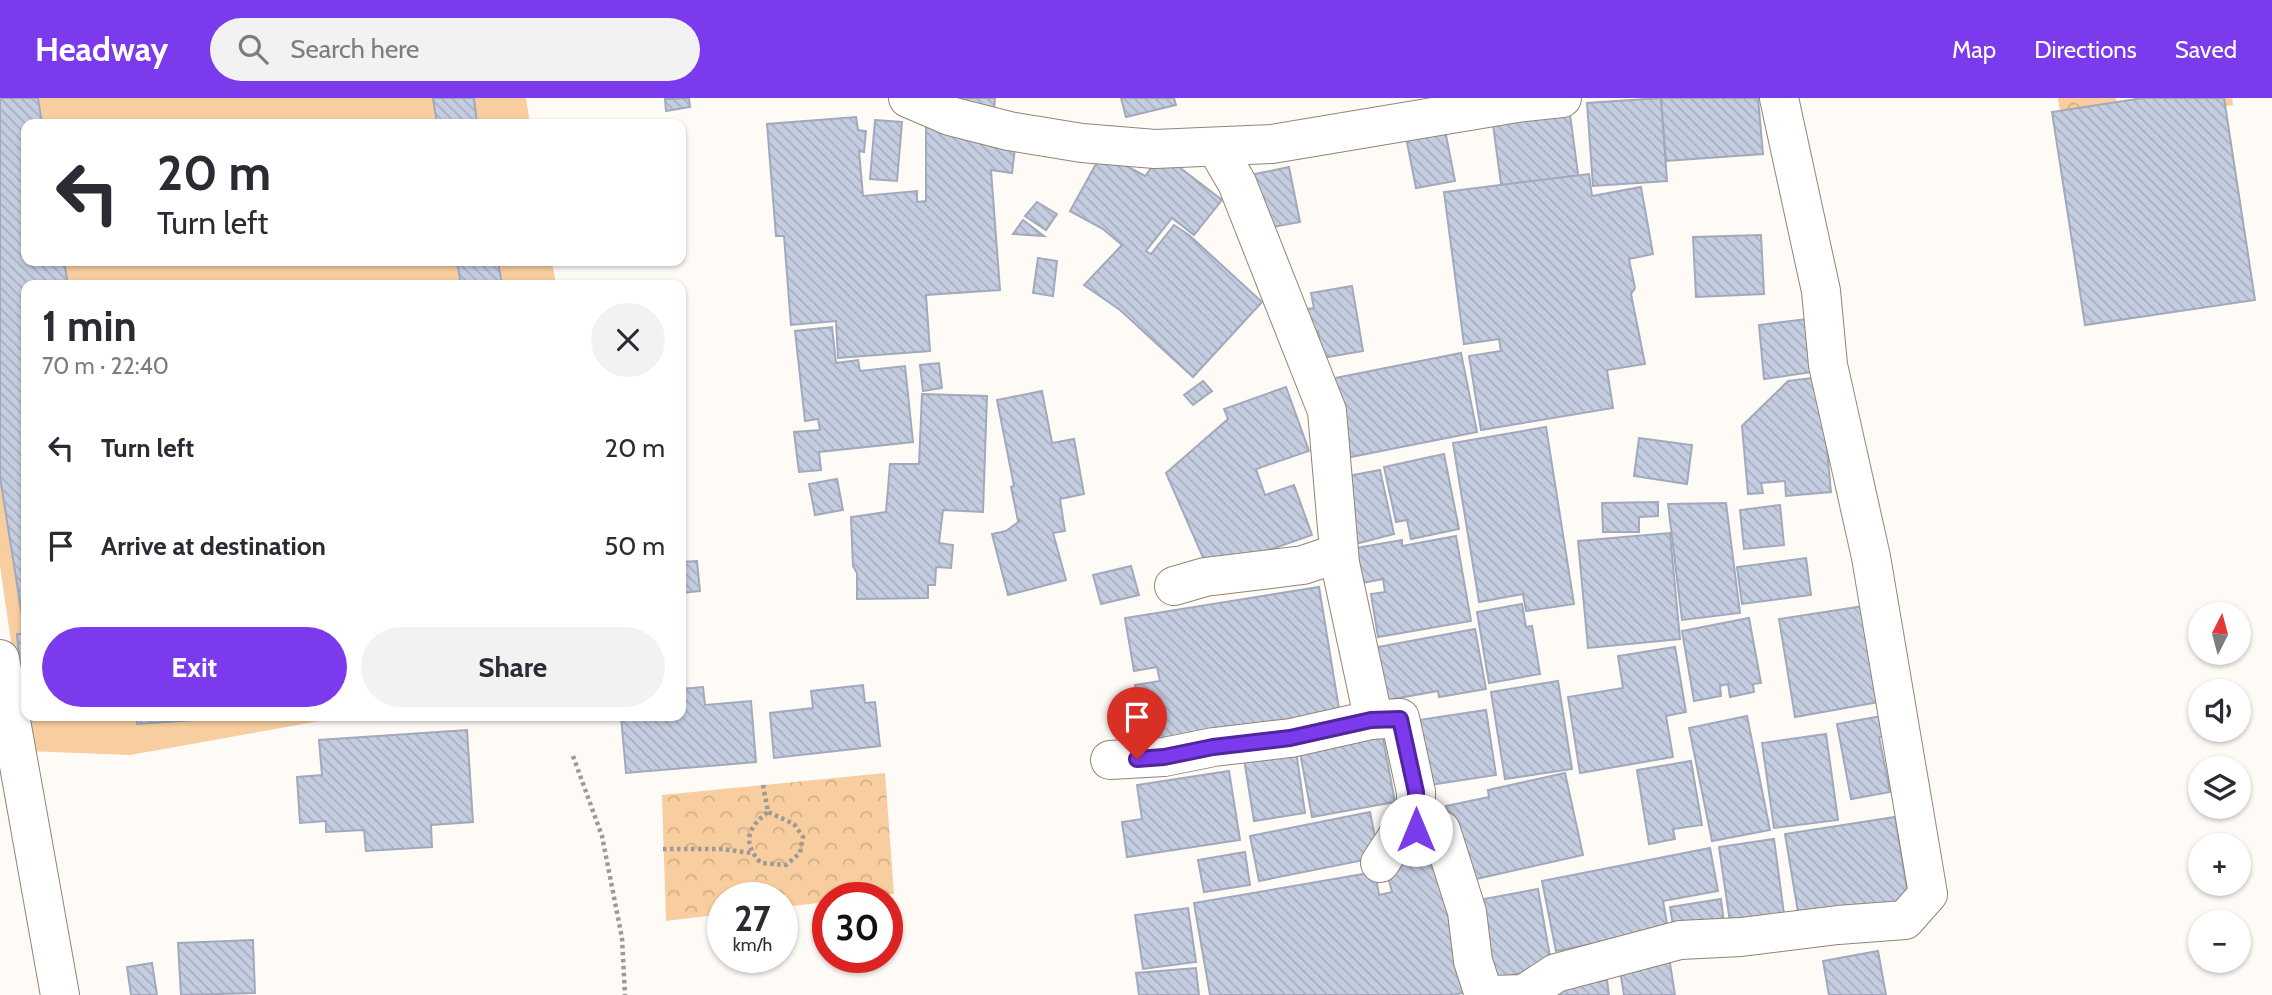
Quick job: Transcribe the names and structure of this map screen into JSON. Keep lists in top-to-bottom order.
{
  "north": "top",
  "page": {
    "header": "Headway",
    "search": "Search here",
    "nav": ["Map", "Directions", "Saved"],
    "turn": ["20 m", "Turn left"],
    "heading": ["1 min", "70 m · 22:40"],
    "list": [
      {
        "name": "Turn left",
        "value": "20 m"
      },
      {
        "name": "Arrive at destination",
        "value": "50 m"
      }
    ],
    "map_buttons": ["+", "−"],
    "buttons": ["Exit", "Share"],
    "speed": "27 km/h",
    "limit": "30"
  }
}
